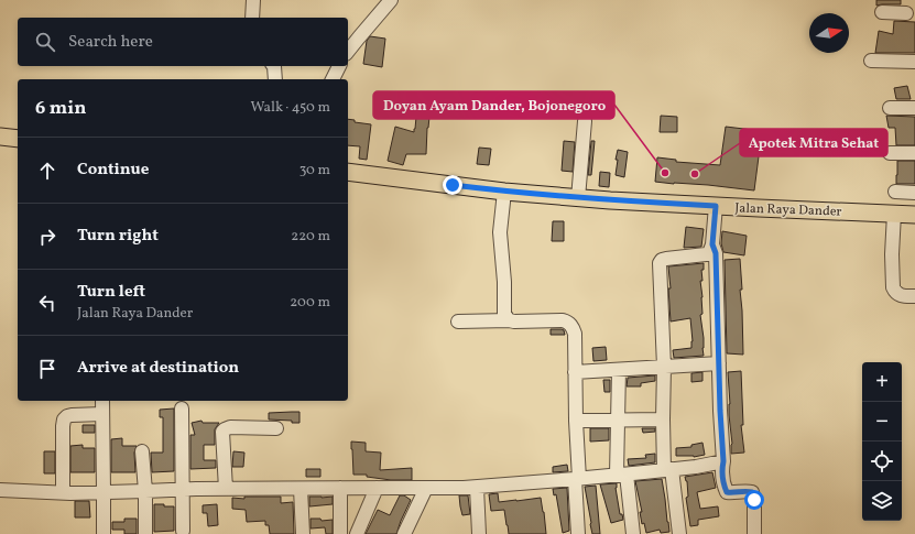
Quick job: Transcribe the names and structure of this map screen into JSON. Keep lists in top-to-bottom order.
{
  "streets": {
    "main road": ["Jalan Raya Dander"]
  },
  "places": ["Doyan Ayam Dander, Bojonegoro", "Apotek Mitra Sehat"],
  "north": "right",
  "page": {
    "search": "Search here",
    "heading": ["6 min", "Walk · 450 m"],
    "list": [
      ["Continue", "30 m"],
      ["Turn right", "220 m"],
      ["Turn left", "Jalan Raya Dander", "200 m"],
      "Arrive at destination"
    ],
    "map_buttons": ["+", "−"]
  }
}
